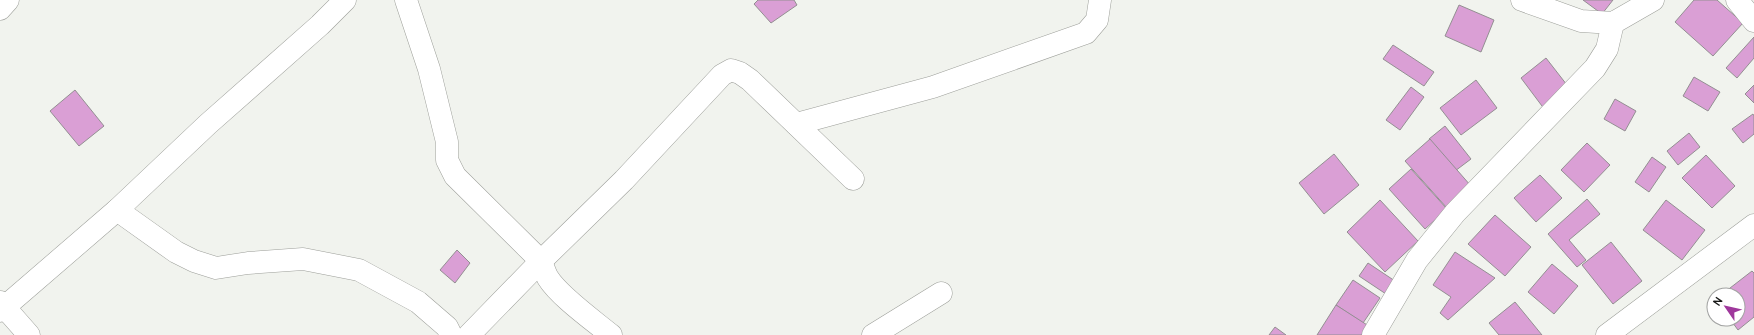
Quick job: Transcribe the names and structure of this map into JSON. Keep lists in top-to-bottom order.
{
  "north": "top left"
}
